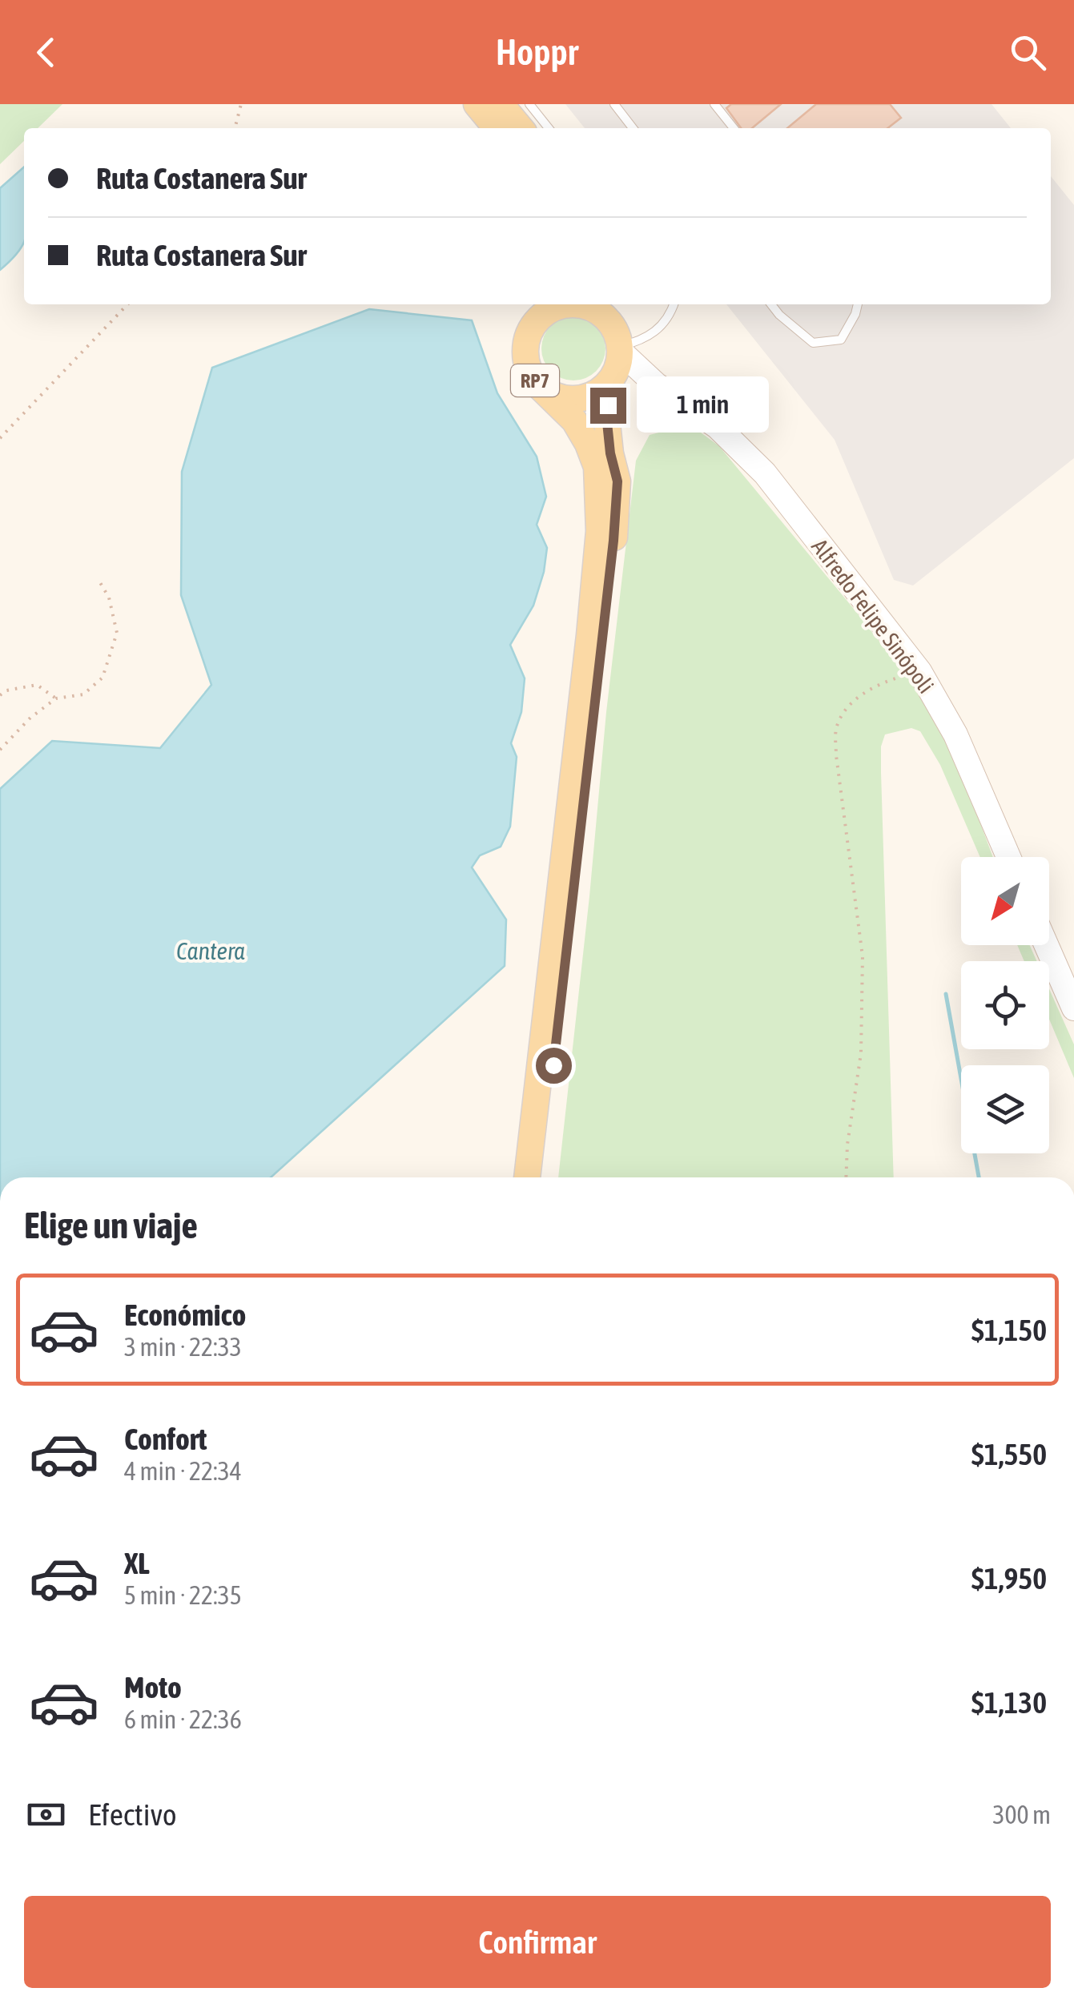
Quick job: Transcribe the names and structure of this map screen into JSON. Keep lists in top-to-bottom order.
{
  "streets": {
    "main road": ["RP7"],
    "street": ["Alfredo Felipe Sinópoli"]
  },
  "water": ["Cantera"],
  "north": "bottom left",
  "page": {
    "header": "Hoppr",
    "banner": ["Ruta Costanera Sur", "Ruta Costanera Sur"],
    "bubble": "1 min",
    "heading": "Elige un viaje",
    "list": [
      {
        "name": "Económico",
        "note": "3 min · 22:33",
        "value": "$1,150"
      },
      {
        "name": "Confort",
        "note": "4 min · 22:34",
        "value": "$1,550"
      },
      {
        "name": "XL",
        "note": "5 min · 22:35",
        "value": "$1,950"
      },
      {
        "name": "Moto",
        "note": "6 min · 22:36",
        "value": "$1,130"
      }
    ],
    "pay": ["Efectivo", "300 m"],
    "buttons": "Confirmar"
  }
}
